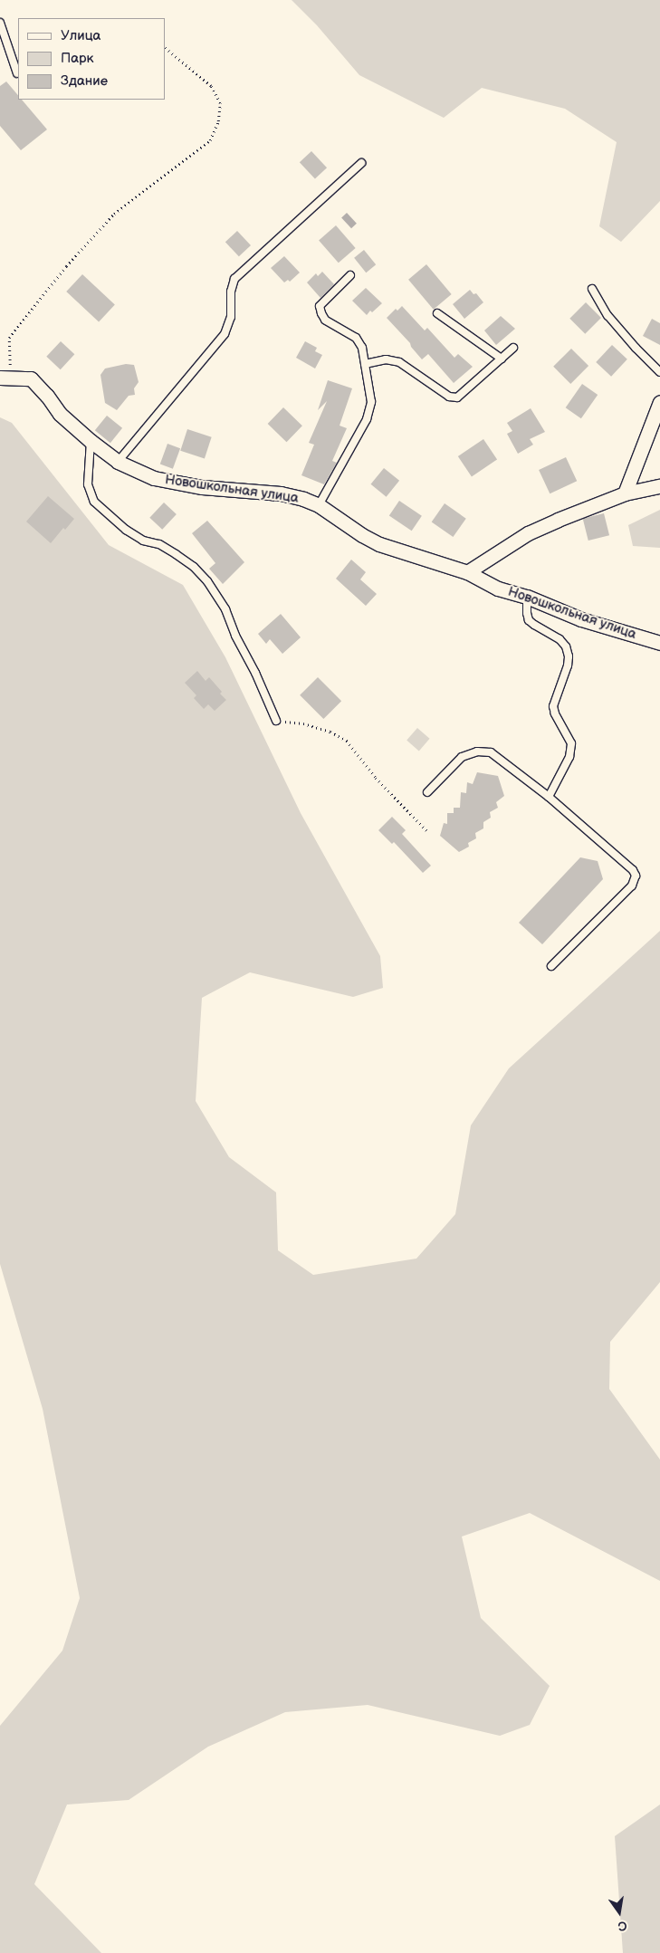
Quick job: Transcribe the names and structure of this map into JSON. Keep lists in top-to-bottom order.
{
  "streets": {
    "street": ["Новошкольная улица"]
  },
  "legend": ["Улица", "Парк", "Здание"],
  "north": "bottom"
}
